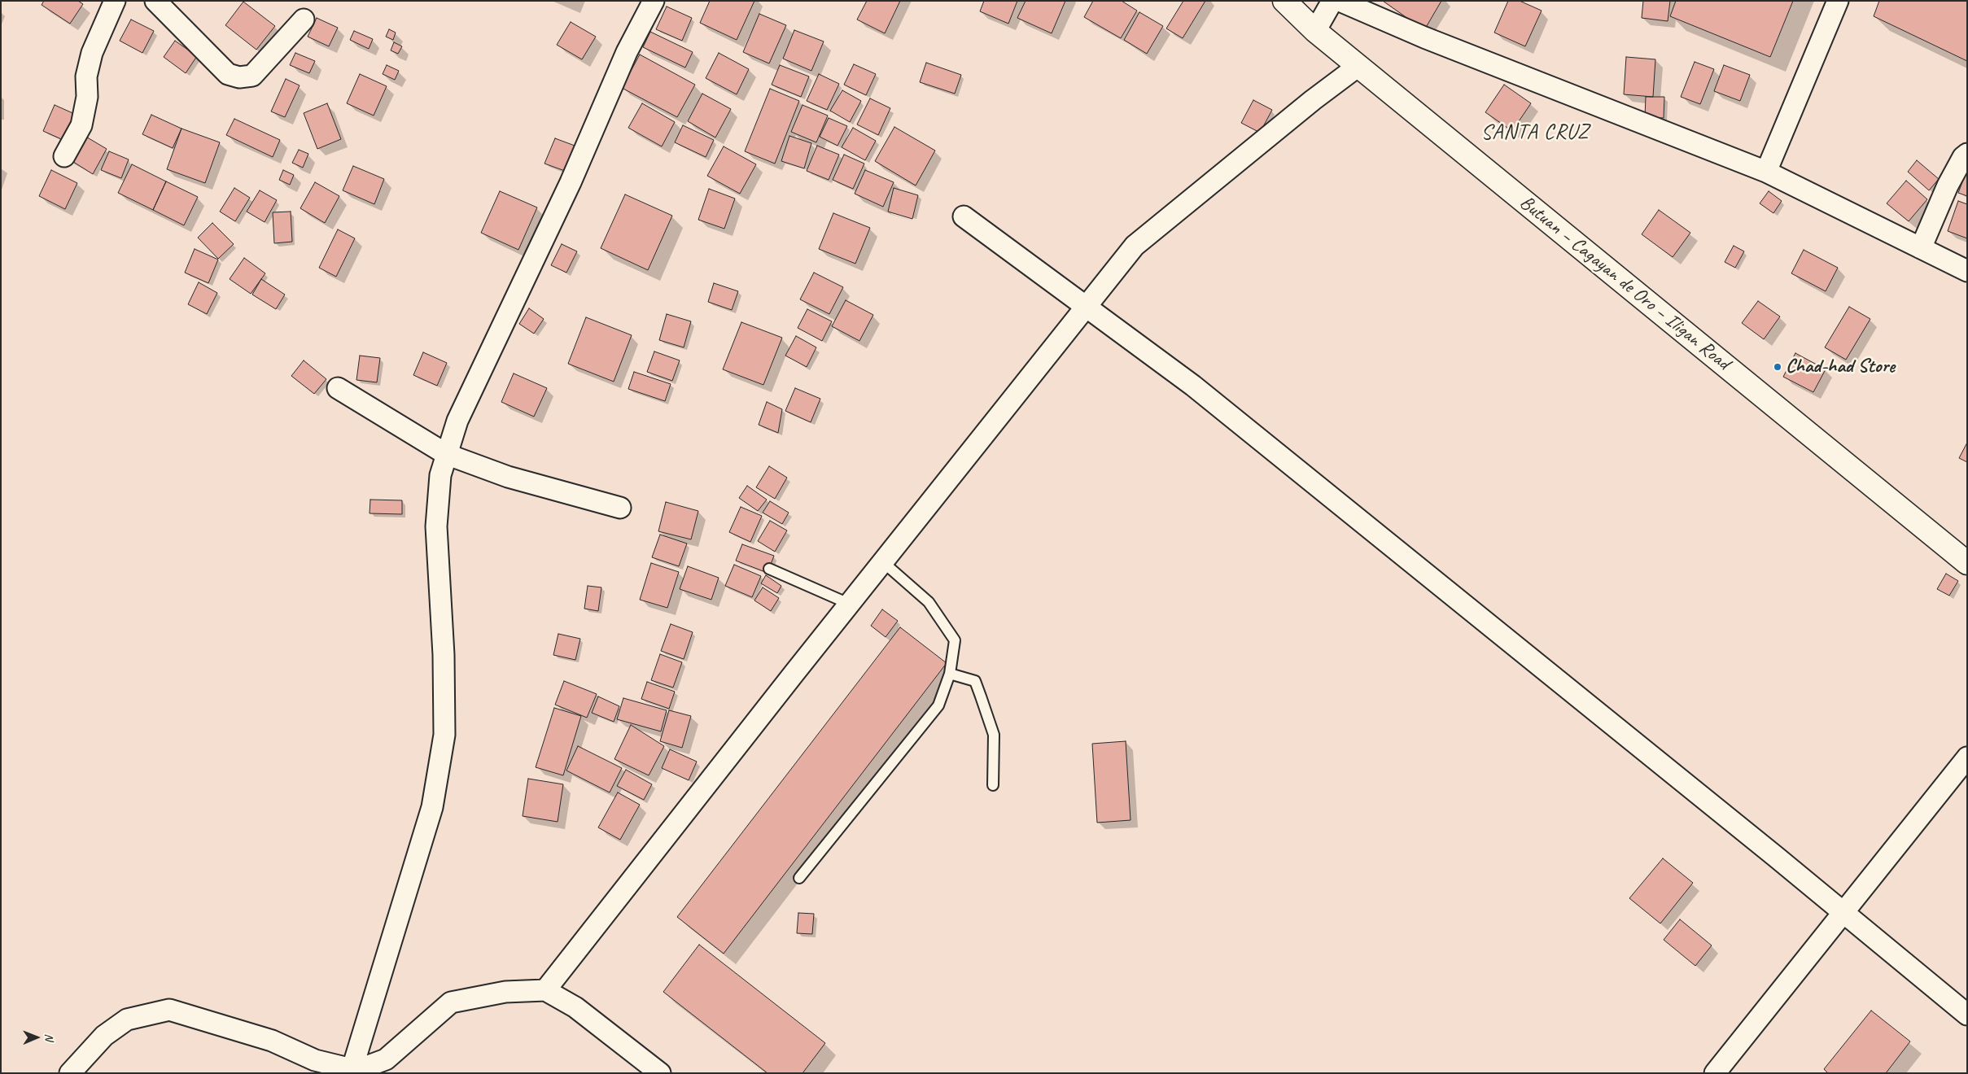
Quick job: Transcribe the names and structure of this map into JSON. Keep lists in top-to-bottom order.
{
  "streets": {
    "highway": ["Butuan – Cagayan de Oro – Iligan Road"]
  },
  "districts": ["SANTA CRUZ"],
  "places": ["Chad-had Store"],
  "north": "right"
}
